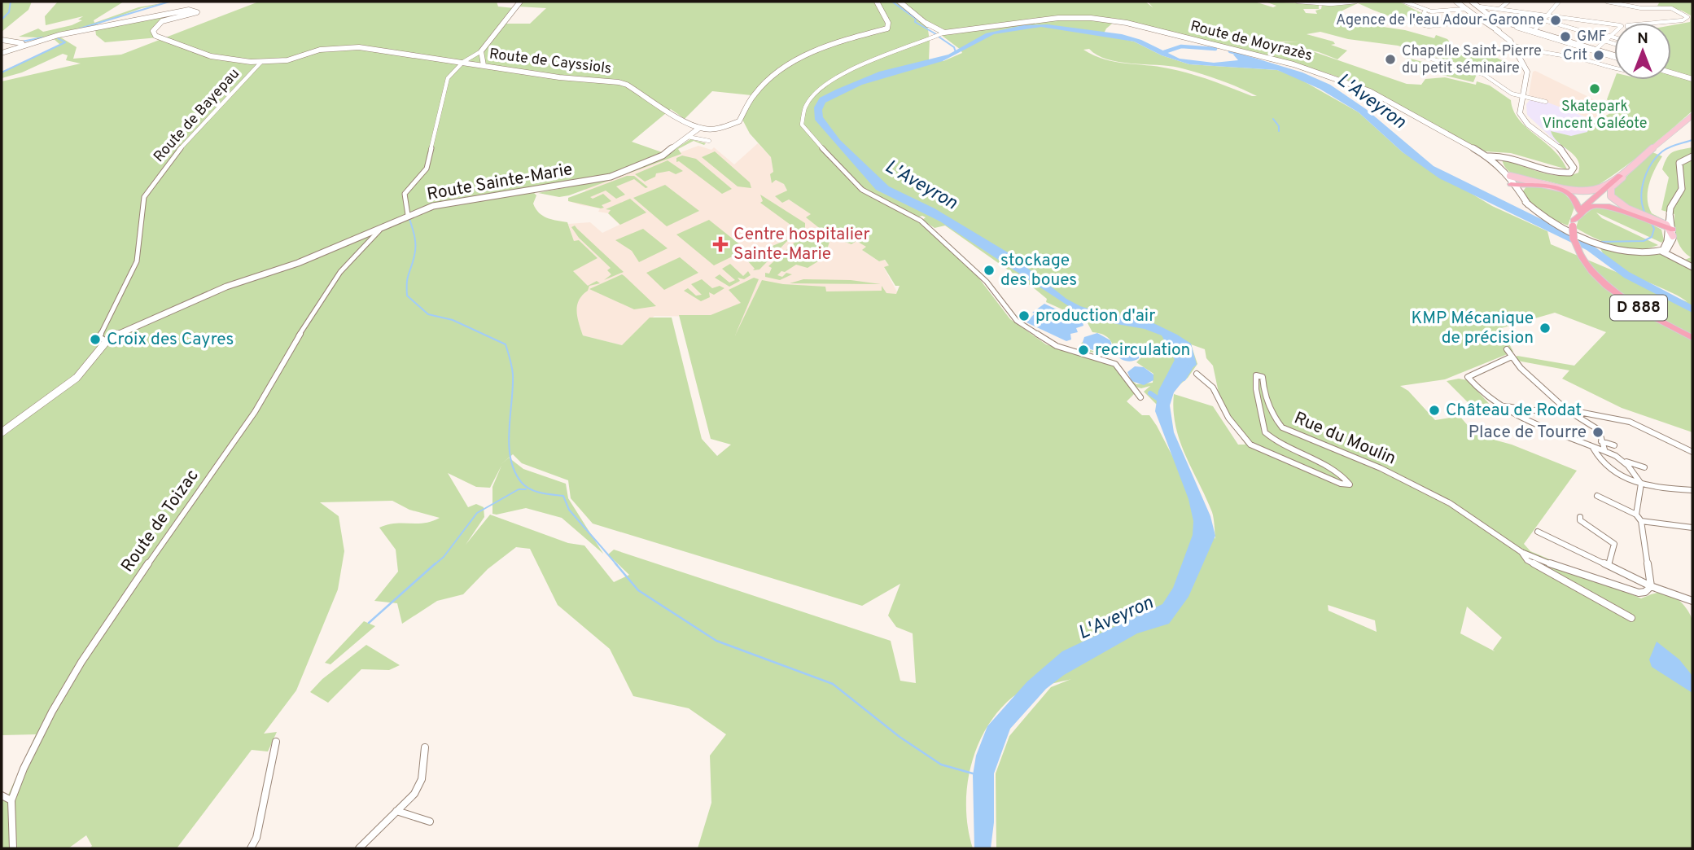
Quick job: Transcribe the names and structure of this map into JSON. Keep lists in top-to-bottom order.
{
  "streets": {
    "highway": ["D 888"],
    "street": [
      "Route de Moyrazès",
      "Route de Cayssiols",
      "Route de Bayepau",
      "Route Sainte-Marie",
      "Rue du Moulin",
      "Route de Toizac"
    ]
  },
  "crossings": [
    ["Route de Cayssiols", "Route de Bayepau"],
    ["Route de Cayssiols", "Route Sainte-Marie"],
    ["Route Sainte-Marie", "Route de Toizac"]
  ],
  "water": ["L'Aveyron"],
  "places": {
    "other": [
      "Agence de l'eau Adour-Garonne",
      "GMF",
      "Crit",
      "Chapelle Saint-Pierre du petit séminaire",
      "Skatepark Vincent Galéote",
      "stockage des boues",
      "production d'air",
      "KMP Mécanique de précision",
      "Croix des Cayres",
      "recirculation",
      "Château de Rodat",
      "Place de Tourre"
    ],
    "health": ["Centre hospitalier Sainte-Marie"]
  },
  "north": "top"
}
